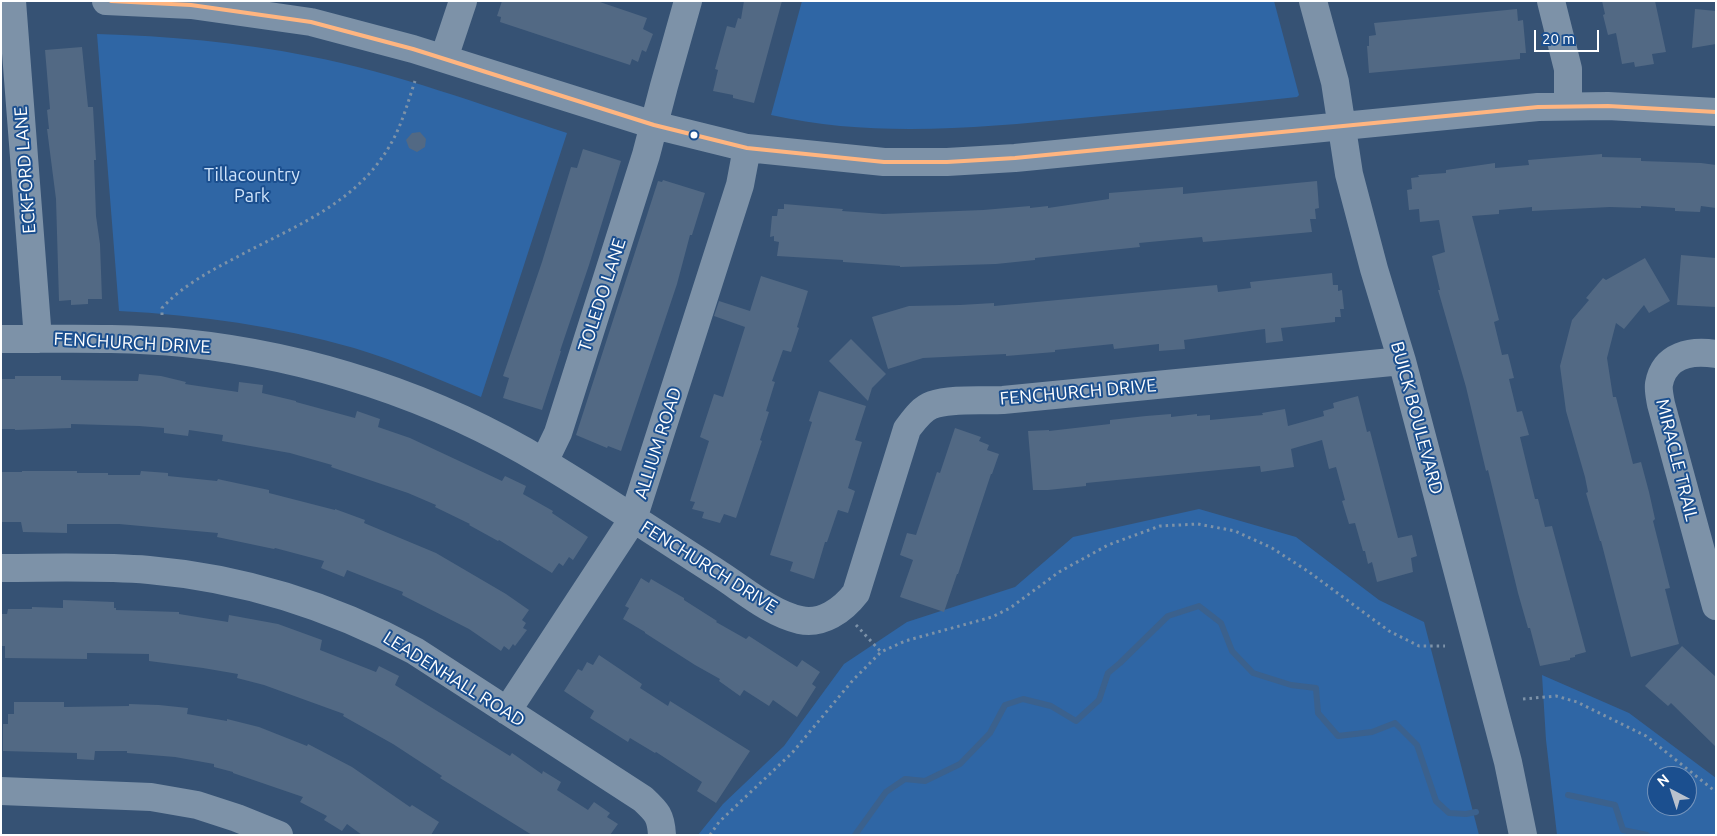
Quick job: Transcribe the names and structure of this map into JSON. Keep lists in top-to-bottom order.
{
  "streets": {
    "street": [
      "ECKFORD LANE",
      "TOLEDO LANE",
      "FENCHURCH DRIVE",
      "BUICK BOULEVARD",
      "ALLIUM ROAD",
      "MIRACLE TRAIL",
      "LEADENHALL ROAD"
    ]
  },
  "crossings": [
    ["ECKFORD LANE", "FENCHURCH DRIVE"],
    ["TOLEDO LANE", "FENCHURCH DRIVE"],
    ["FENCHURCH DRIVE", "BUICK BOULEVARD"],
    ["FENCHURCH DRIVE", "ALLIUM ROAD"],
    ["ALLIUM ROAD", "LEADENHALL ROAD"]
  ],
  "parks": ["Tillacountry Park"],
  "scale_bar": "20 m",
  "north": "top left"
}
